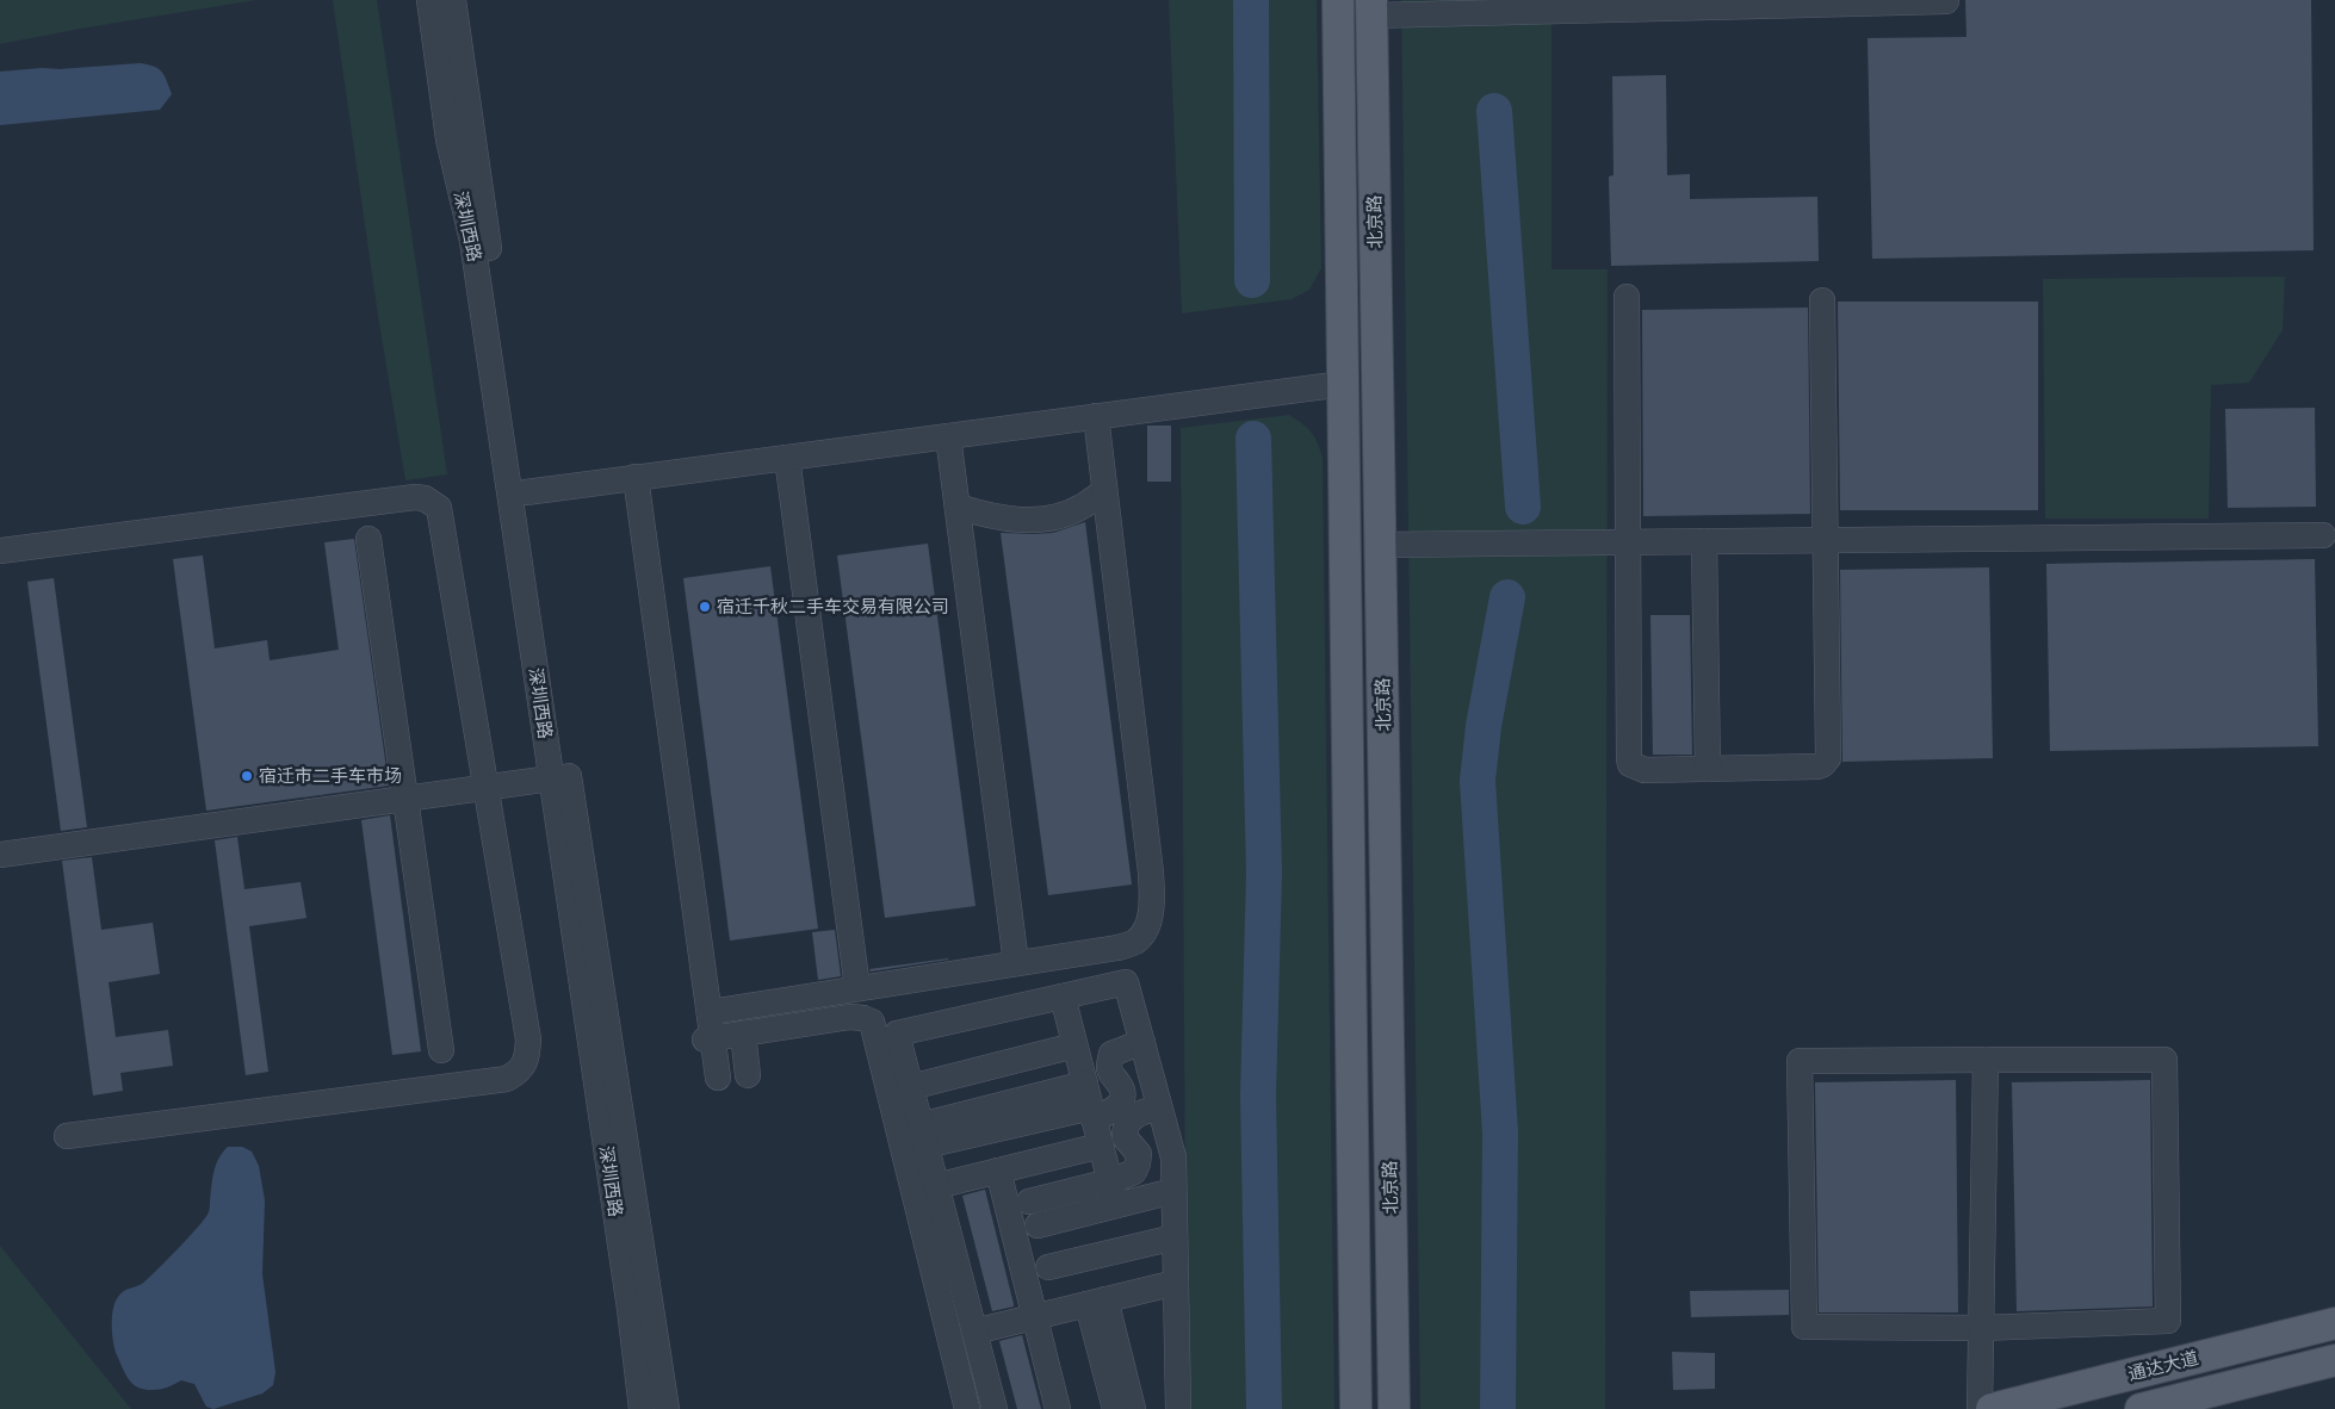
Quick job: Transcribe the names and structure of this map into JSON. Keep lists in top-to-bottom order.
{
  "streets": {
    "main road": ["北京路", "通达大道"],
    "street": ["深圳西路"]
  },
  "places": ["宿迁千秋二手车交易有限公司", "宿迁市二手车市场"]
}
